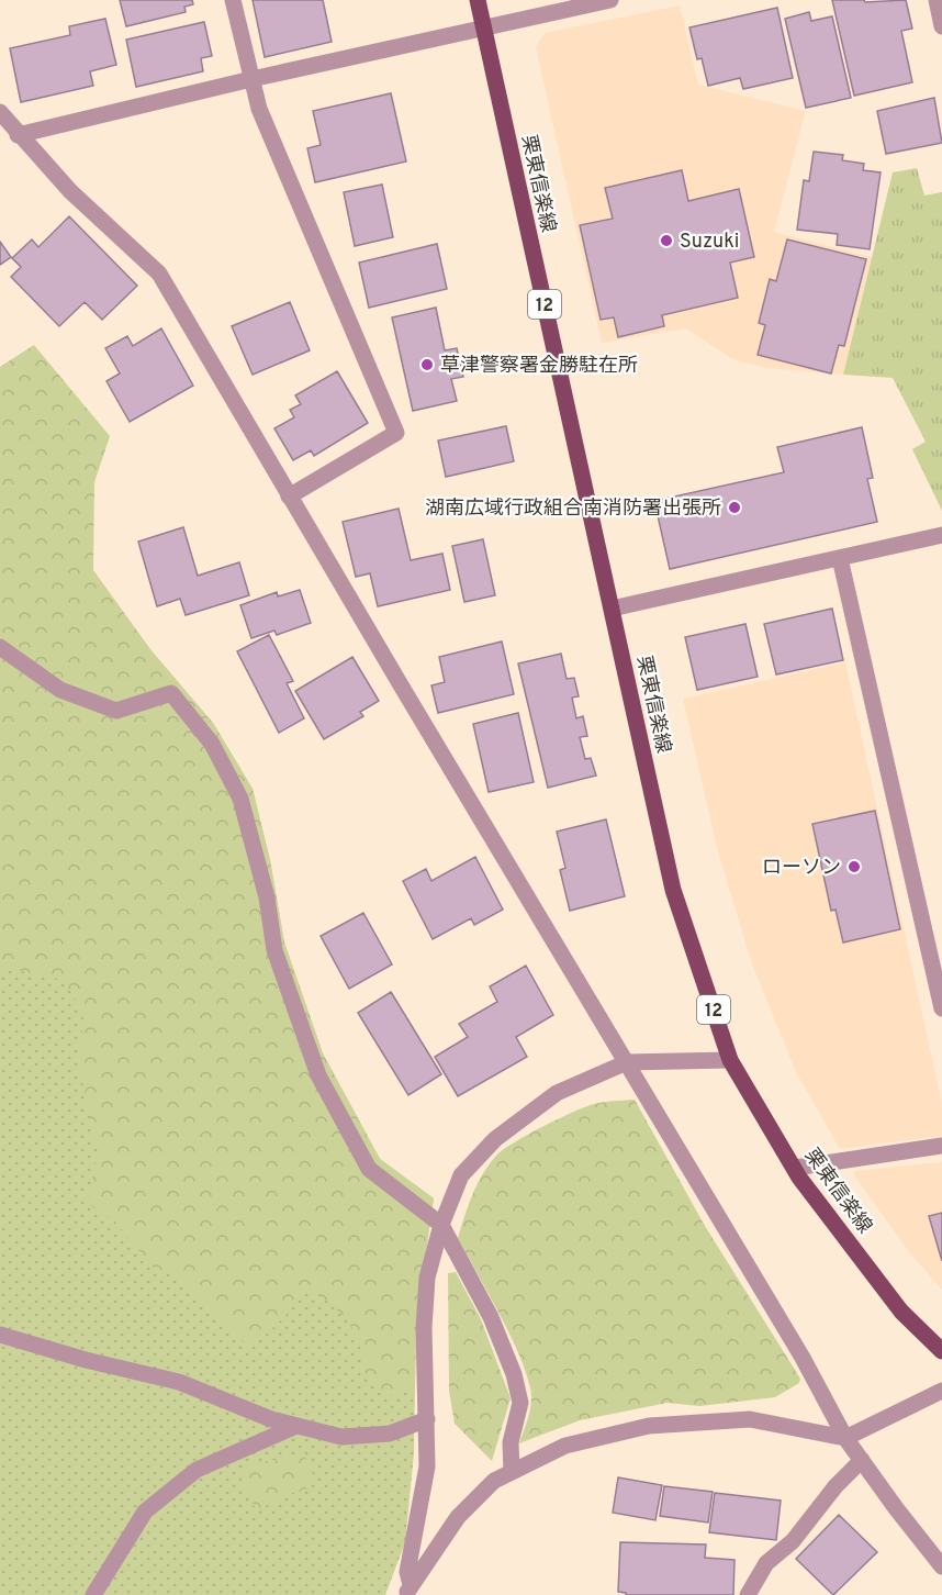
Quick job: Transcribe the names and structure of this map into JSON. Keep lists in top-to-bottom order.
{
  "streets": {
    "main road": ["栗東信楽線", "12"]
  },
  "places": [
    "Suzuki",
    "草津警察署金勝駐在所",
    "湖南広域行政組合南消防署出張所",
    "ローソン"
  ]
}
